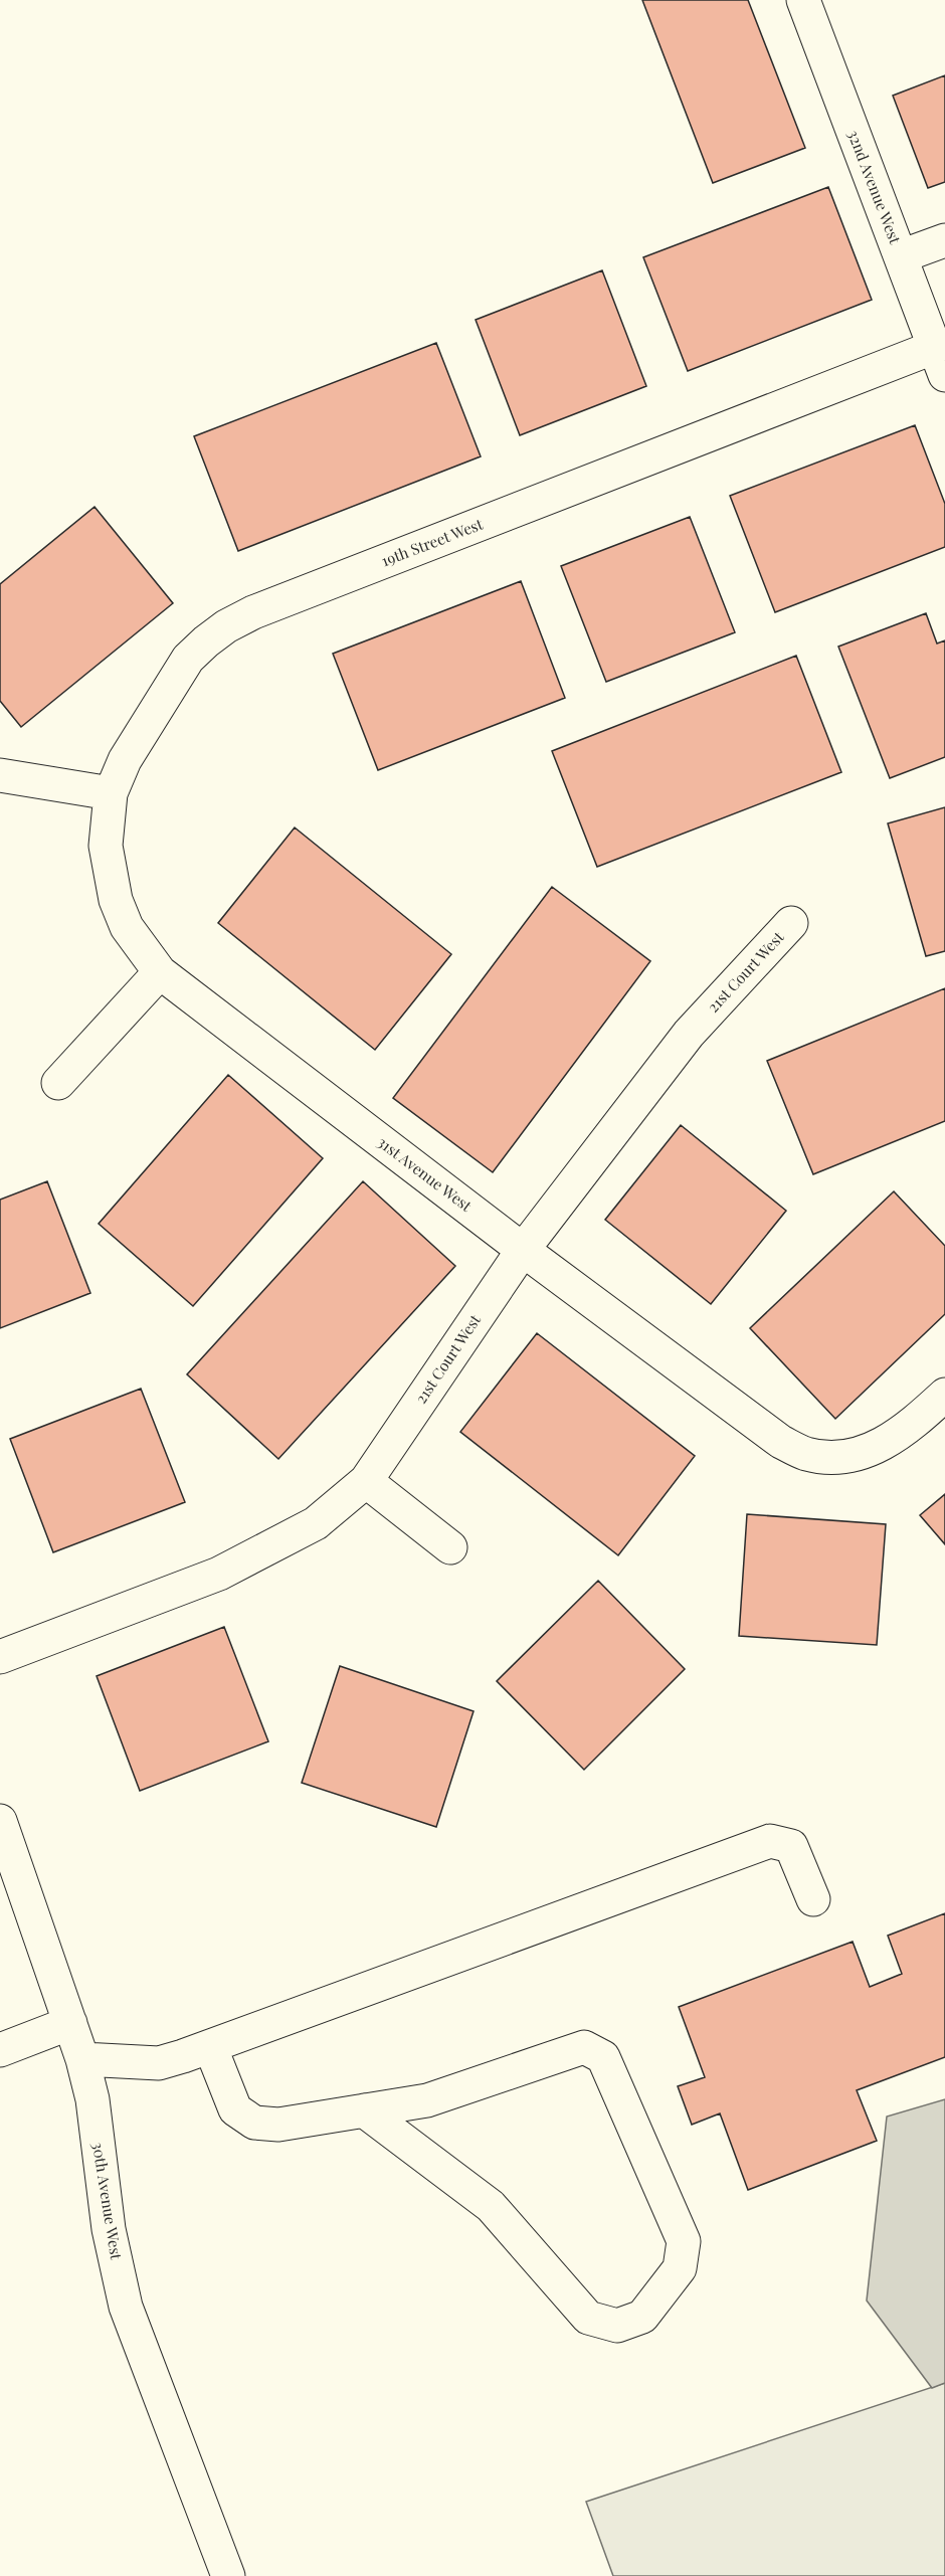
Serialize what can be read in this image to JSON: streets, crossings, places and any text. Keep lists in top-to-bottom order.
{
  "streets": {
    "street": [
      "32nd Avenue West",
      "19th Street West",
      "21st Court West",
      "31st Avenue West",
      "30th Avenue West"
    ]
  },
  "crossings": [
    ["32nd Avenue West", "19th Street West"],
    ["19th Street West", "31st Avenue West"],
    ["21st Court West", "31st Avenue West"]
  ]
}
